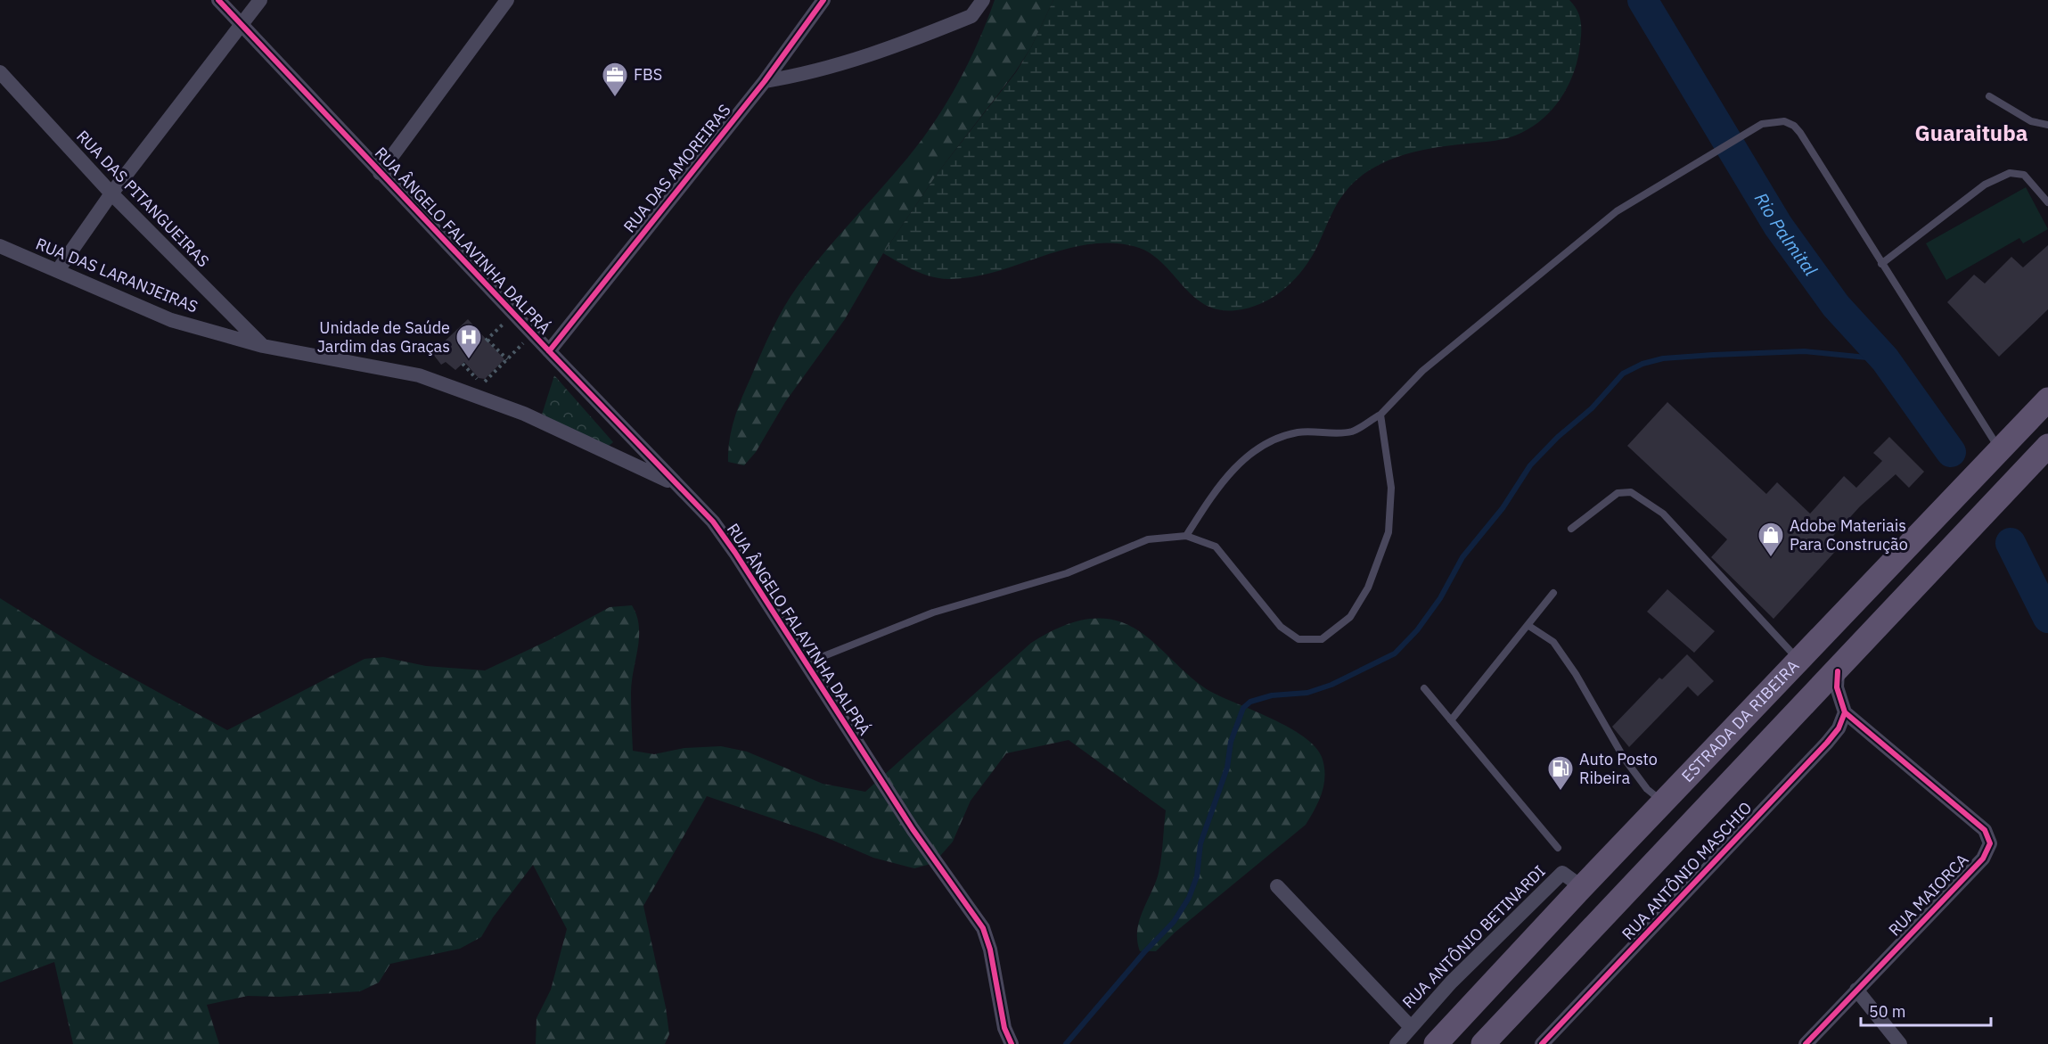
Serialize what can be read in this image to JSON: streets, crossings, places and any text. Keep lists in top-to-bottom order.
{
  "streets": {
    "main road": ["ESTRADA DA RIBEIRA"],
    "street": [
      "RUA DAS AMOREIRAS",
      "RUA DAS PITANGUEIRAS",
      "RUA ÂNGELO FALAVINHA DALPRÁ",
      "RUA DAS LARANJEIRAS",
      "RUA ANTÔNIO MASCHIO",
      "RUA MAIORCA",
      "RUA ANTÔNIO BETINARDI"
    ]
  },
  "crossings": [
    ["RUA DAS AMOREIRAS", "RUA ÂNGELO FALAVINHA DALPRÁ"],
    ["RUA DAS PITANGUEIRAS", "RUA DAS LARANJEIRAS"],
    ["RUA ÂNGELO FALAVINHA DALPRÁ", "RUA DAS LARANJEIRAS"],
    ["ESTRADA DA RIBEIRA", "RUA ANTÔNIO BETINARDI"],
    ["RUA ANTÔNIO MASCHIO", "RUA MAIORCA"]
  ],
  "districts": ["Guaraituba"],
  "water": ["Rio Palmital"],
  "places": {
    "office": ["FBS"],
    "hospital": ["Unidade de Saúde Jardim das Graças"],
    "shop": ["Adobe Materiais Para Construção"],
    "fuel station": ["Auto Posto Ribeira"]
  },
  "scale_bar": "50 m"
}
